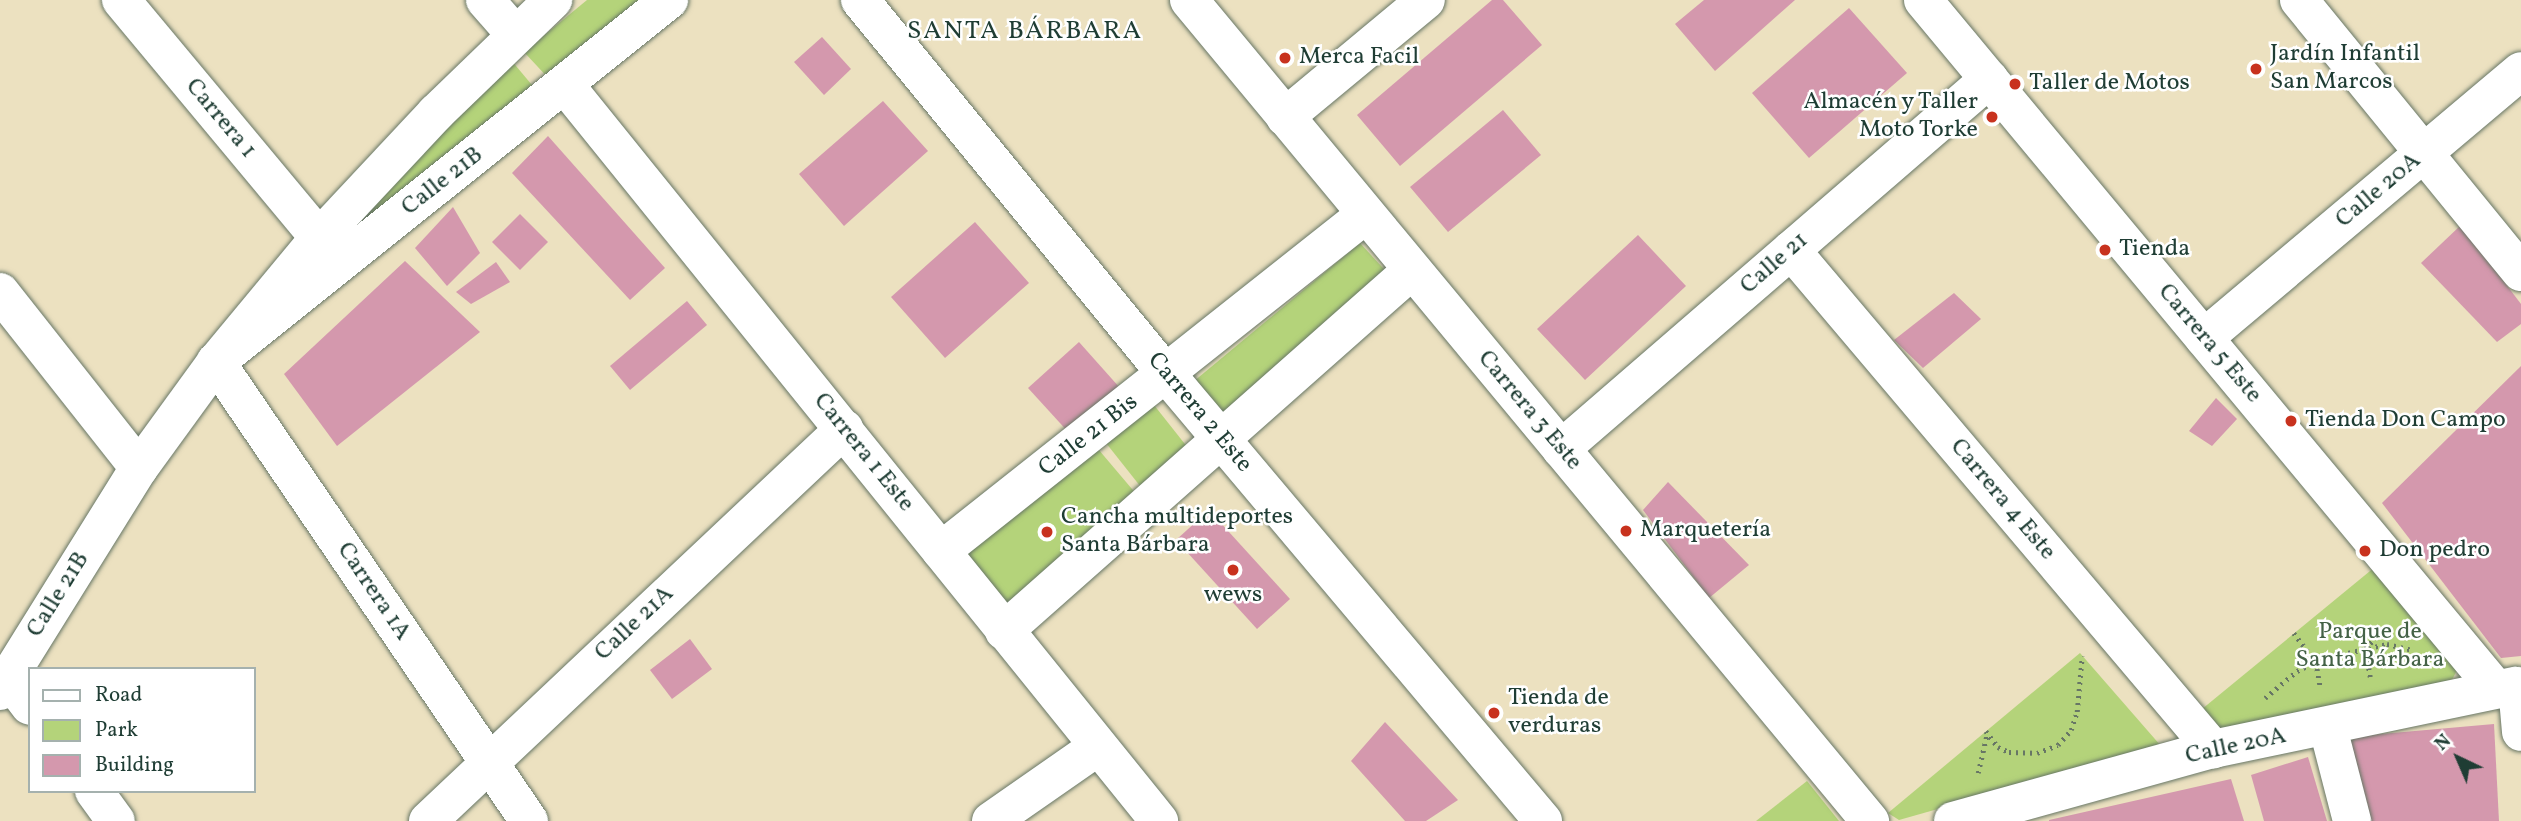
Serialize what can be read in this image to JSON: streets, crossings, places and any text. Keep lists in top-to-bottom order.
{
  "streets": {
    "street": [
      "Carrera 1",
      "Calle 21B",
      "Calle 20A",
      "Calle 21",
      "Carrera 5 Este",
      "Carrera 3 Este",
      "Carrera 2 Este",
      "Calle 21 Bis",
      "Carrera 1 Este",
      "Carrera 4 Este",
      "Carrera 1A",
      "Calle 21A"
    ]
  },
  "crossings": [
    ["Carrera 1", "Calle 21B"],
    ["Calle 21B", "Carrera 1 Este"],
    ["Calle 21B", "Carrera 1A"],
    ["Calle 20A", "Carrera 5 Este"],
    ["Calle 20A", "Carrera 4 Este"],
    ["Calle 21", "Carrera 5 Este"],
    ["Calle 21", "Carrera 3 Este"],
    ["Calle 21", "Carrera 4 Este"],
    ["Carrera 3 Este", "Calle 21 Bis"],
    ["Carrera 2 Este", "Calle 21 Bis"],
    ["Calle 21 Bis", "Carrera 1 Este"],
    ["Carrera 1 Este", "Calle 21A"],
    ["Carrera 1A", "Calle 21A"]
  ],
  "districts": ["SANTA BÁRBARA"],
  "parks": ["Parque de Santa Bárbara"],
  "places": [
    "Merca Facil",
    "Jardín Infantil San Marcos",
    "Taller de Motos",
    "Almacén y Taller Moto Torke",
    "Tienda",
    "Tienda Don Campo",
    "Marquetería",
    "Cancha multideportes Santa Bárbara",
    "Don pedro",
    "wews",
    "Tienda de verduras"
  ],
  "legend": ["Road", "Park", "Building"],
  "north": "top left"
}
